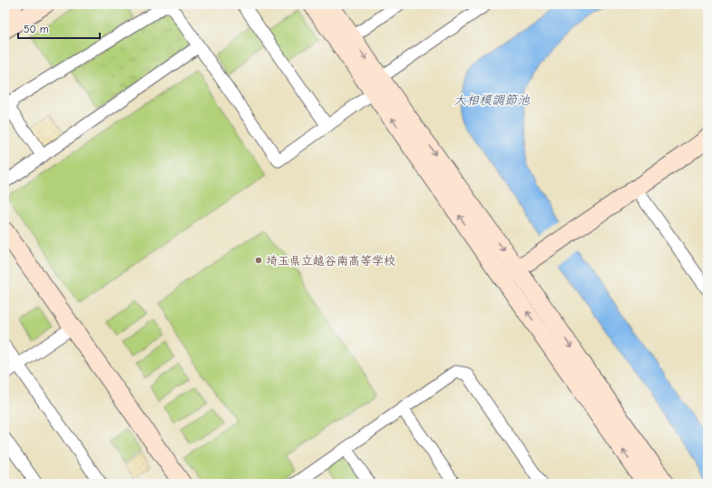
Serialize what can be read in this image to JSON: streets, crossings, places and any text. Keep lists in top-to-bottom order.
{
  "water": ["大相模調節池"],
  "places": ["埼玉県立越谷南高等学校"],
  "scale_bar": "50 m"
}
